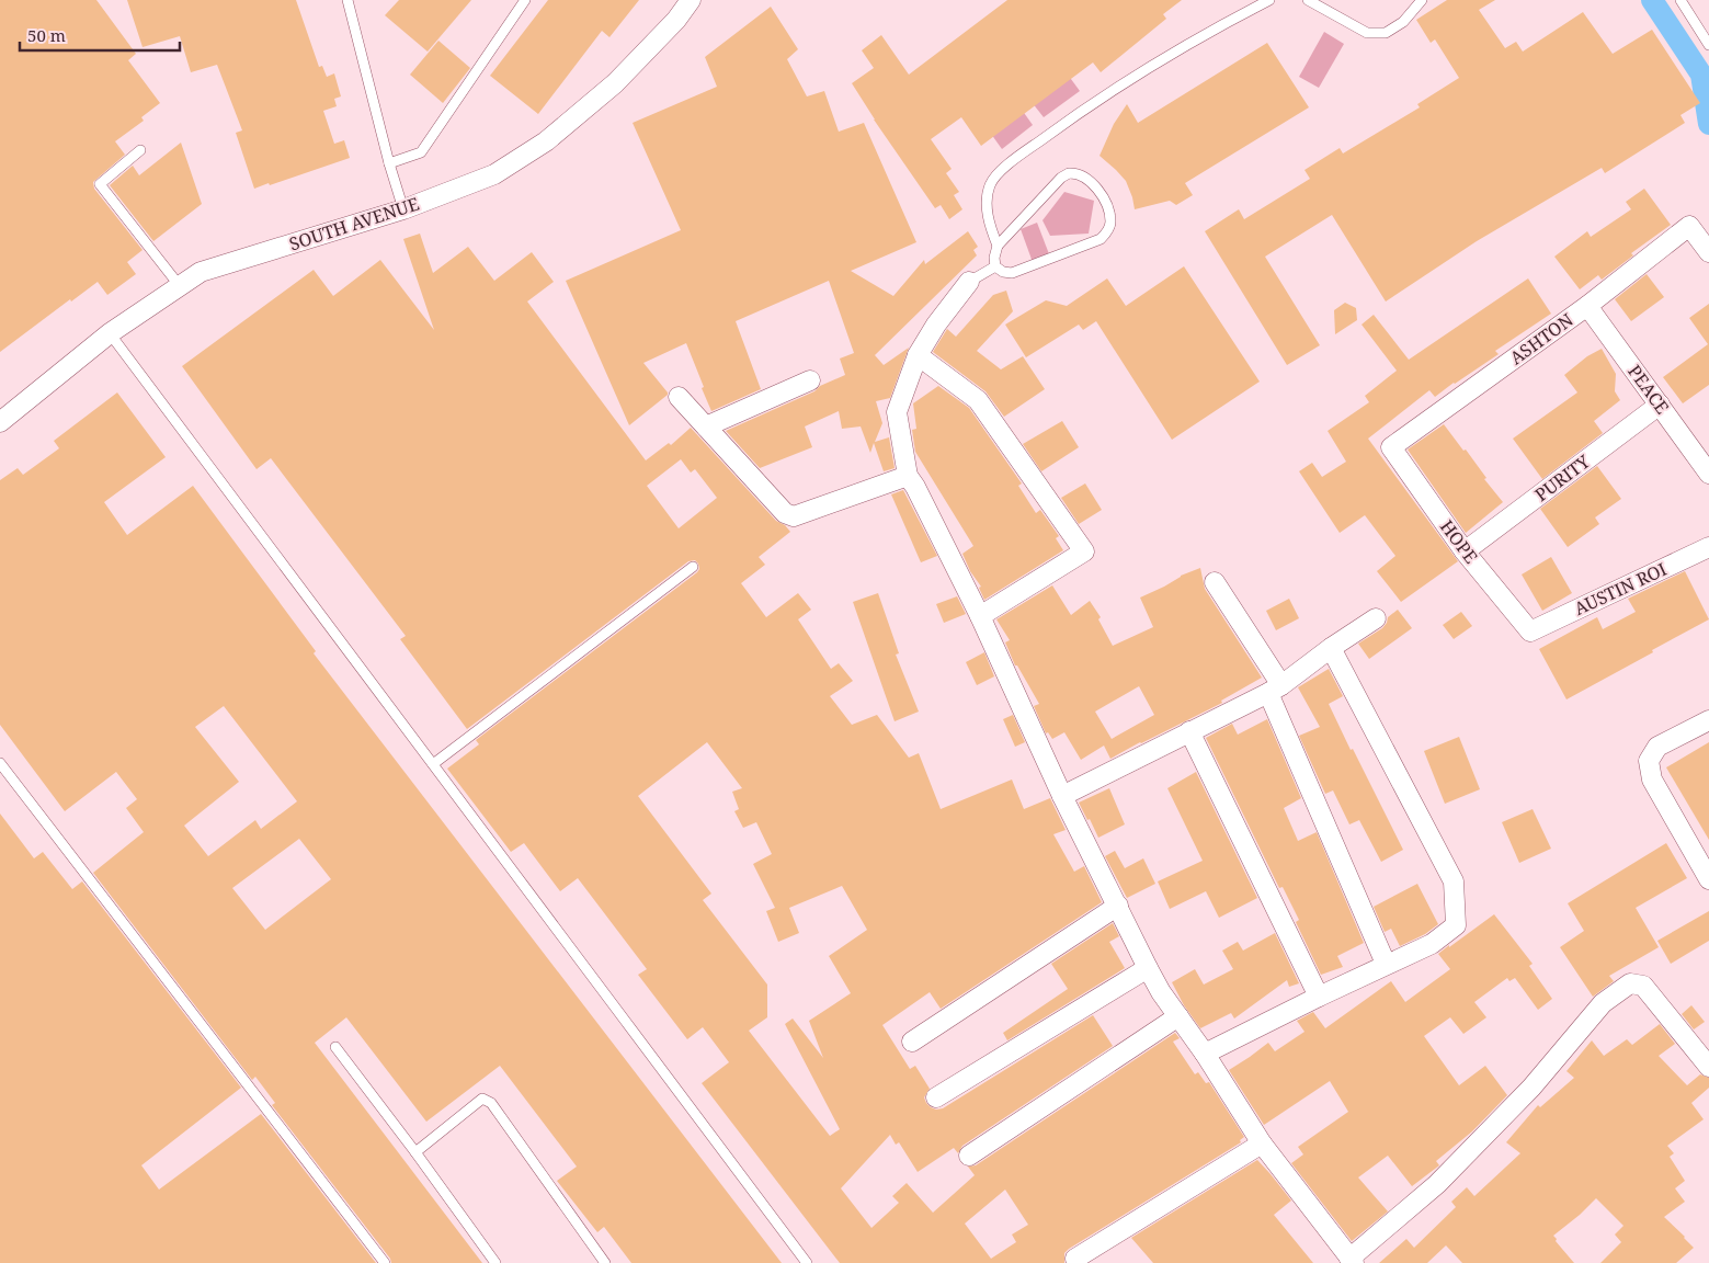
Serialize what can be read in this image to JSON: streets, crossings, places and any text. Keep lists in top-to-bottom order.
{
  "streets": {
    "street": [
      "SOUTH AVENUE",
      "ASHTON",
      "PEACE",
      "PURITY",
      "HOPE",
      "AUSTIN ROI"
    ]
  },
  "crossings": [
    ["ASHTON", "PEACE"],
    ["ASHTON", "HOPE"],
    ["PEACE", "PURITY"],
    ["PURITY", "HOPE"],
    ["HOPE", "AUSTIN ROI"]
  ],
  "scale_bar": "50 m"
}
